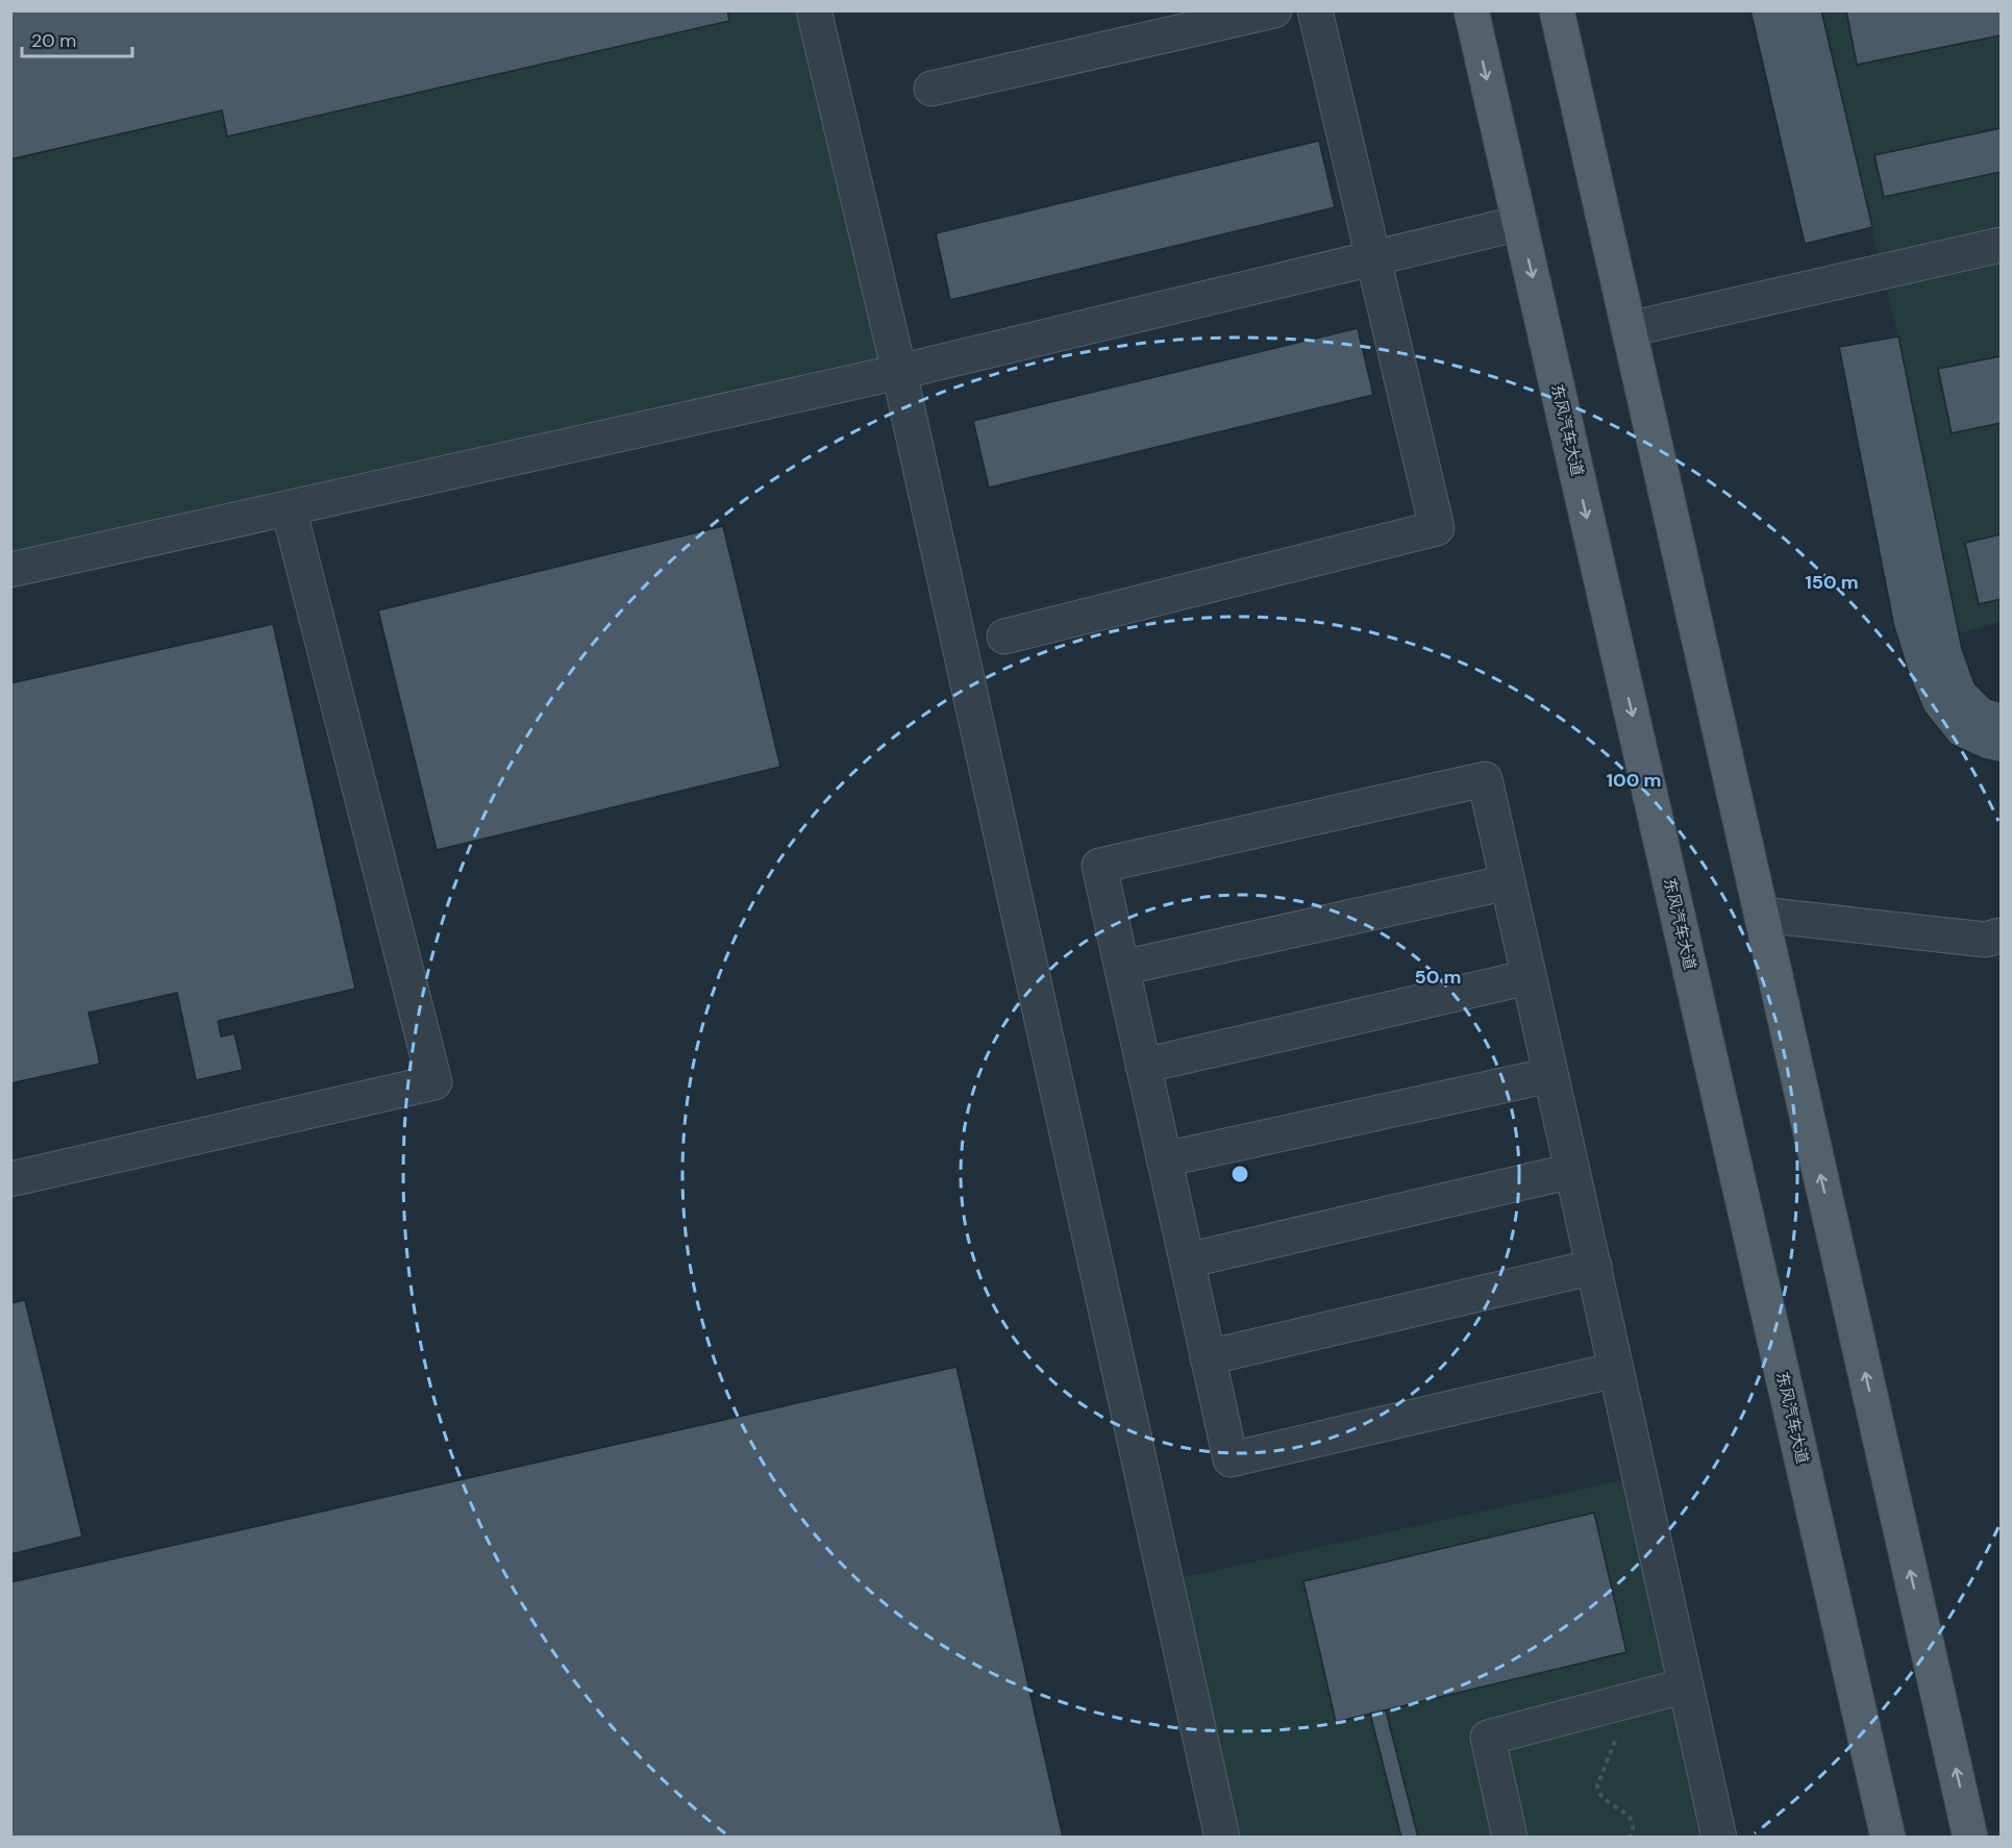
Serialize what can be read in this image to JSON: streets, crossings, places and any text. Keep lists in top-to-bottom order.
{
  "streets": {
    "main road": ["东风汽车大道"]
  },
  "scale_bar": "20 m",
  "rings": ["150 m", "100 m", "50 m"]
}
